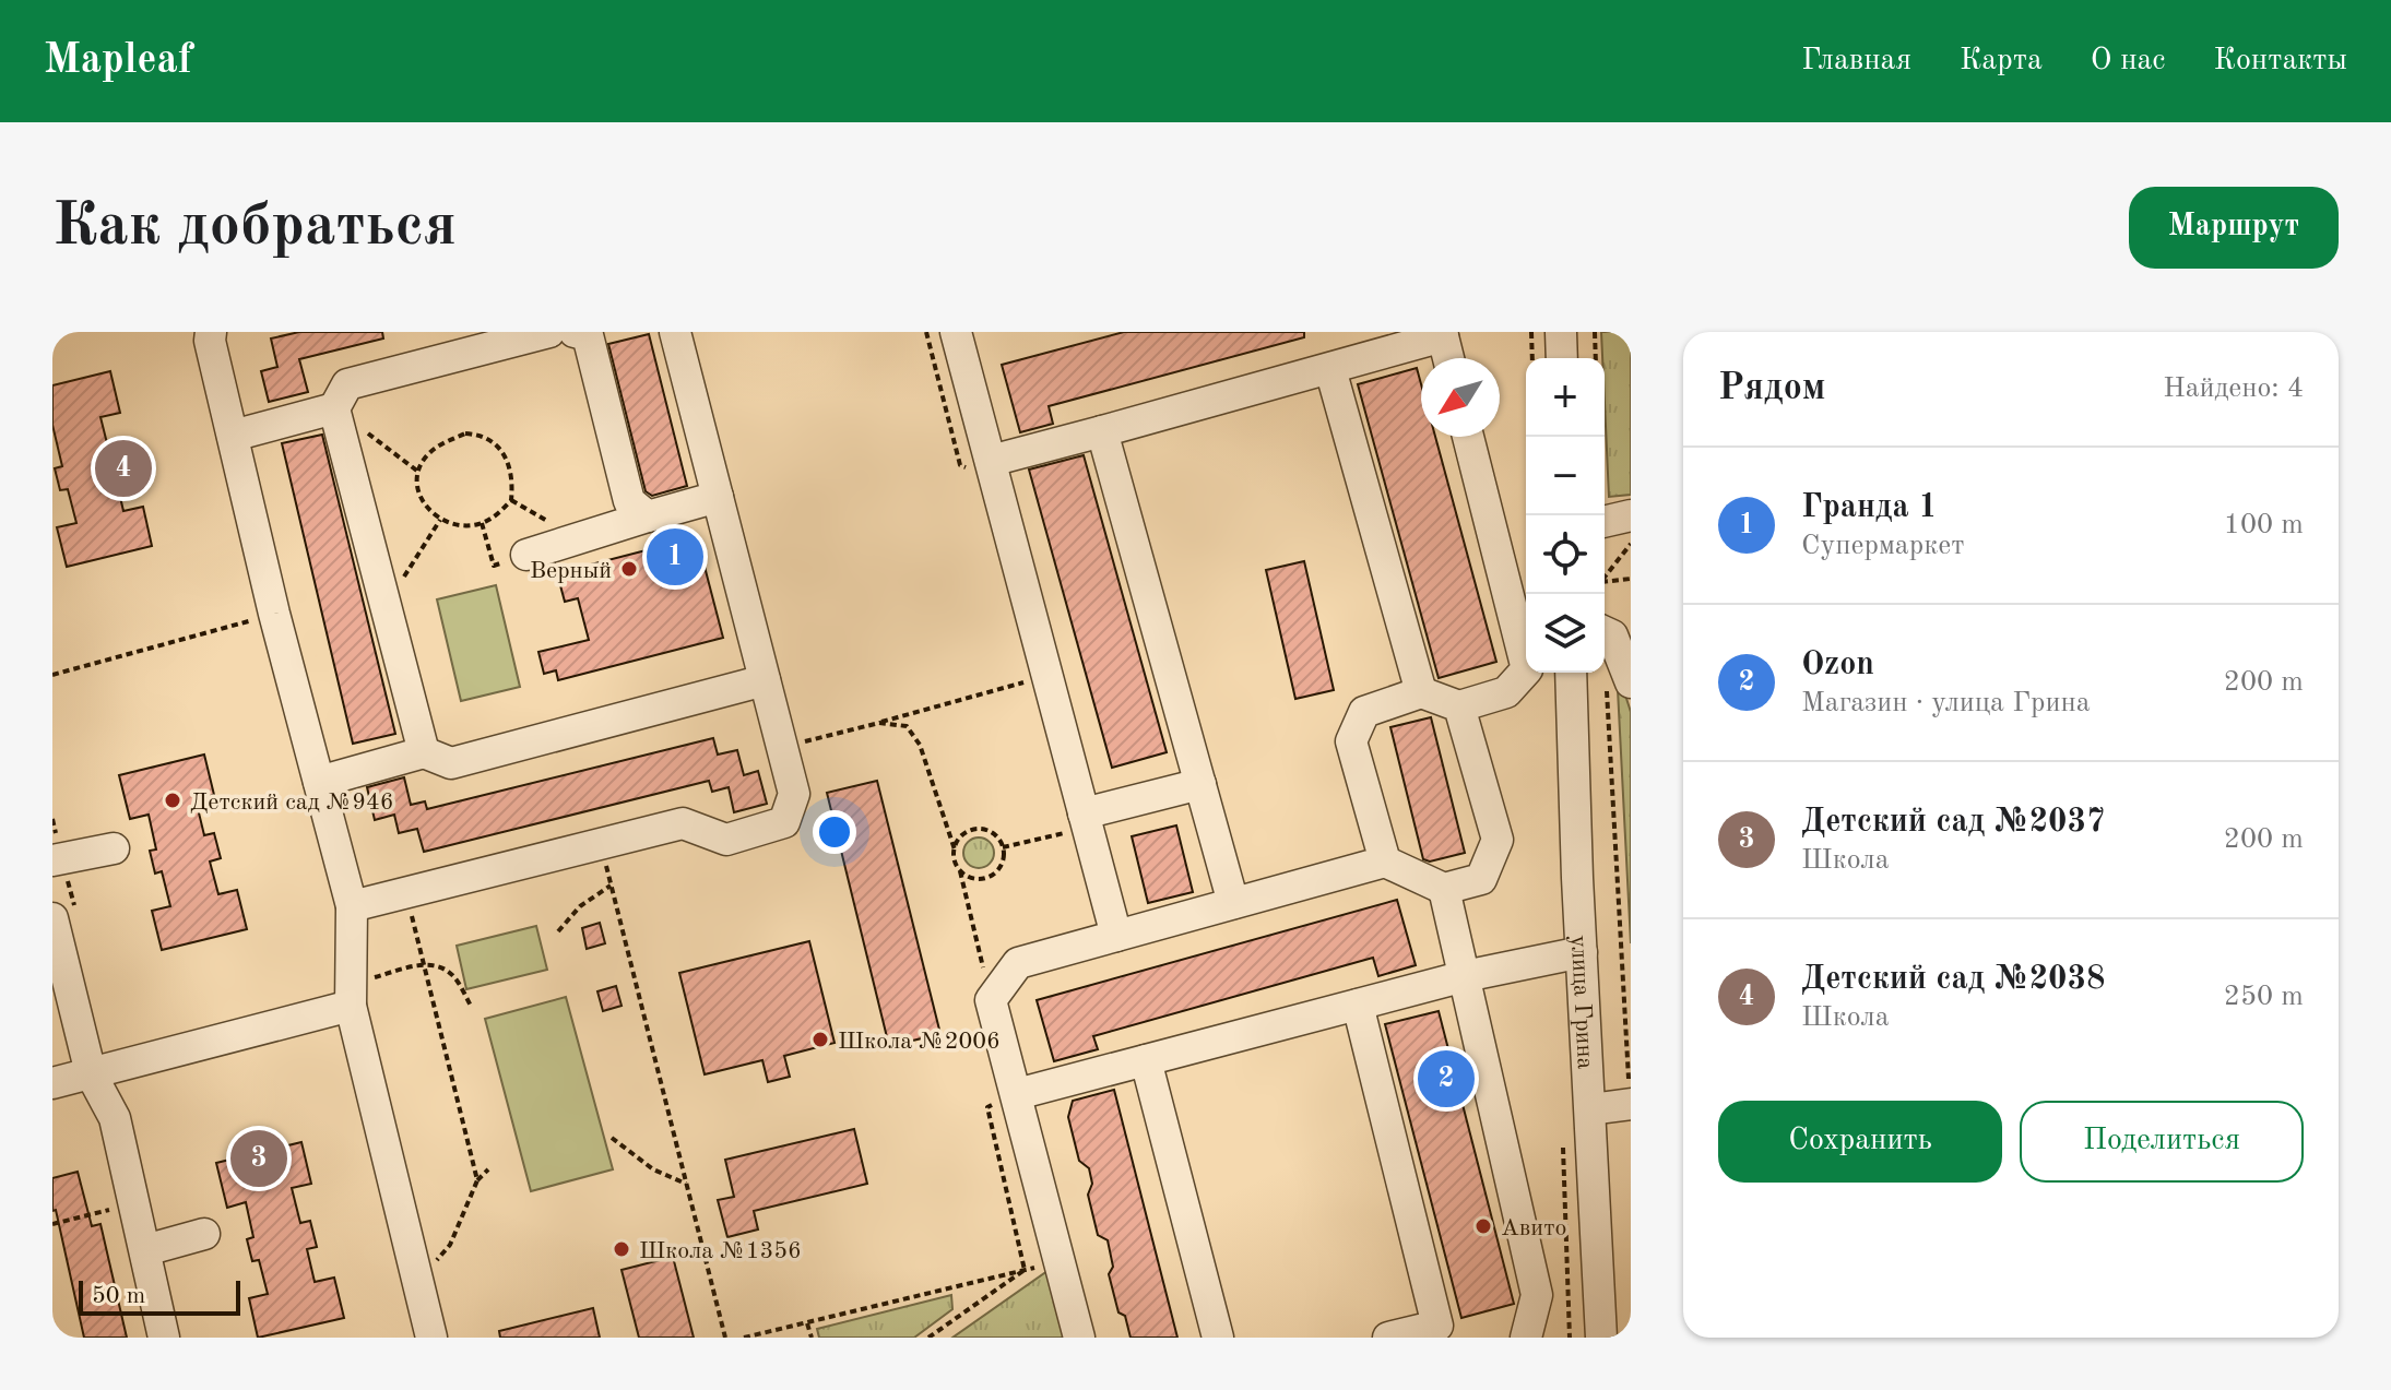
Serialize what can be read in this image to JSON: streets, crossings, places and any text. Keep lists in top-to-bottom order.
{
  "streets": {
    "street": ["улица Грина"]
  },
  "places": [
    "Верный",
    "Детский сад №946",
    "Школа №2006",
    "Авито",
    "Школа №1356"
  ],
  "scale_bar": "50 m",
  "north": "bottom left",
  "page": {
    "header": "Mapleaf",
    "nav": [
      "Главная",
      "Карта",
      "О нас",
      "Контакты"
    ],
    "buttons": [
      "Маршрут",
      ["Сохранить", "Поделиться"]
    ],
    "title": "Как добраться",
    "heading": ["Рядом", "Найдено: 4"],
    "map_buttons": ["+", "−"],
    "pins": [
      "4",
      "1",
      "2",
      "3"
    ],
    "list": [
      {
        "mark": "1",
        "name": "Гранда 1",
        "note": "Супермаркет",
        "value": "100 m"
      },
      {
        "mark": "2",
        "name": "Ozon",
        "note": "Магазин · улица Грина",
        "value": "200 m"
      },
      {
        "mark": "3",
        "name": "Детский сад №2037",
        "note": "Школа",
        "value": "200 m"
      },
      {
        "mark": "4",
        "name": "Детский сад №2038",
        "note": "Школа",
        "value": "250 m"
      }
    ],
    "scale": "50 m"
  }
}
